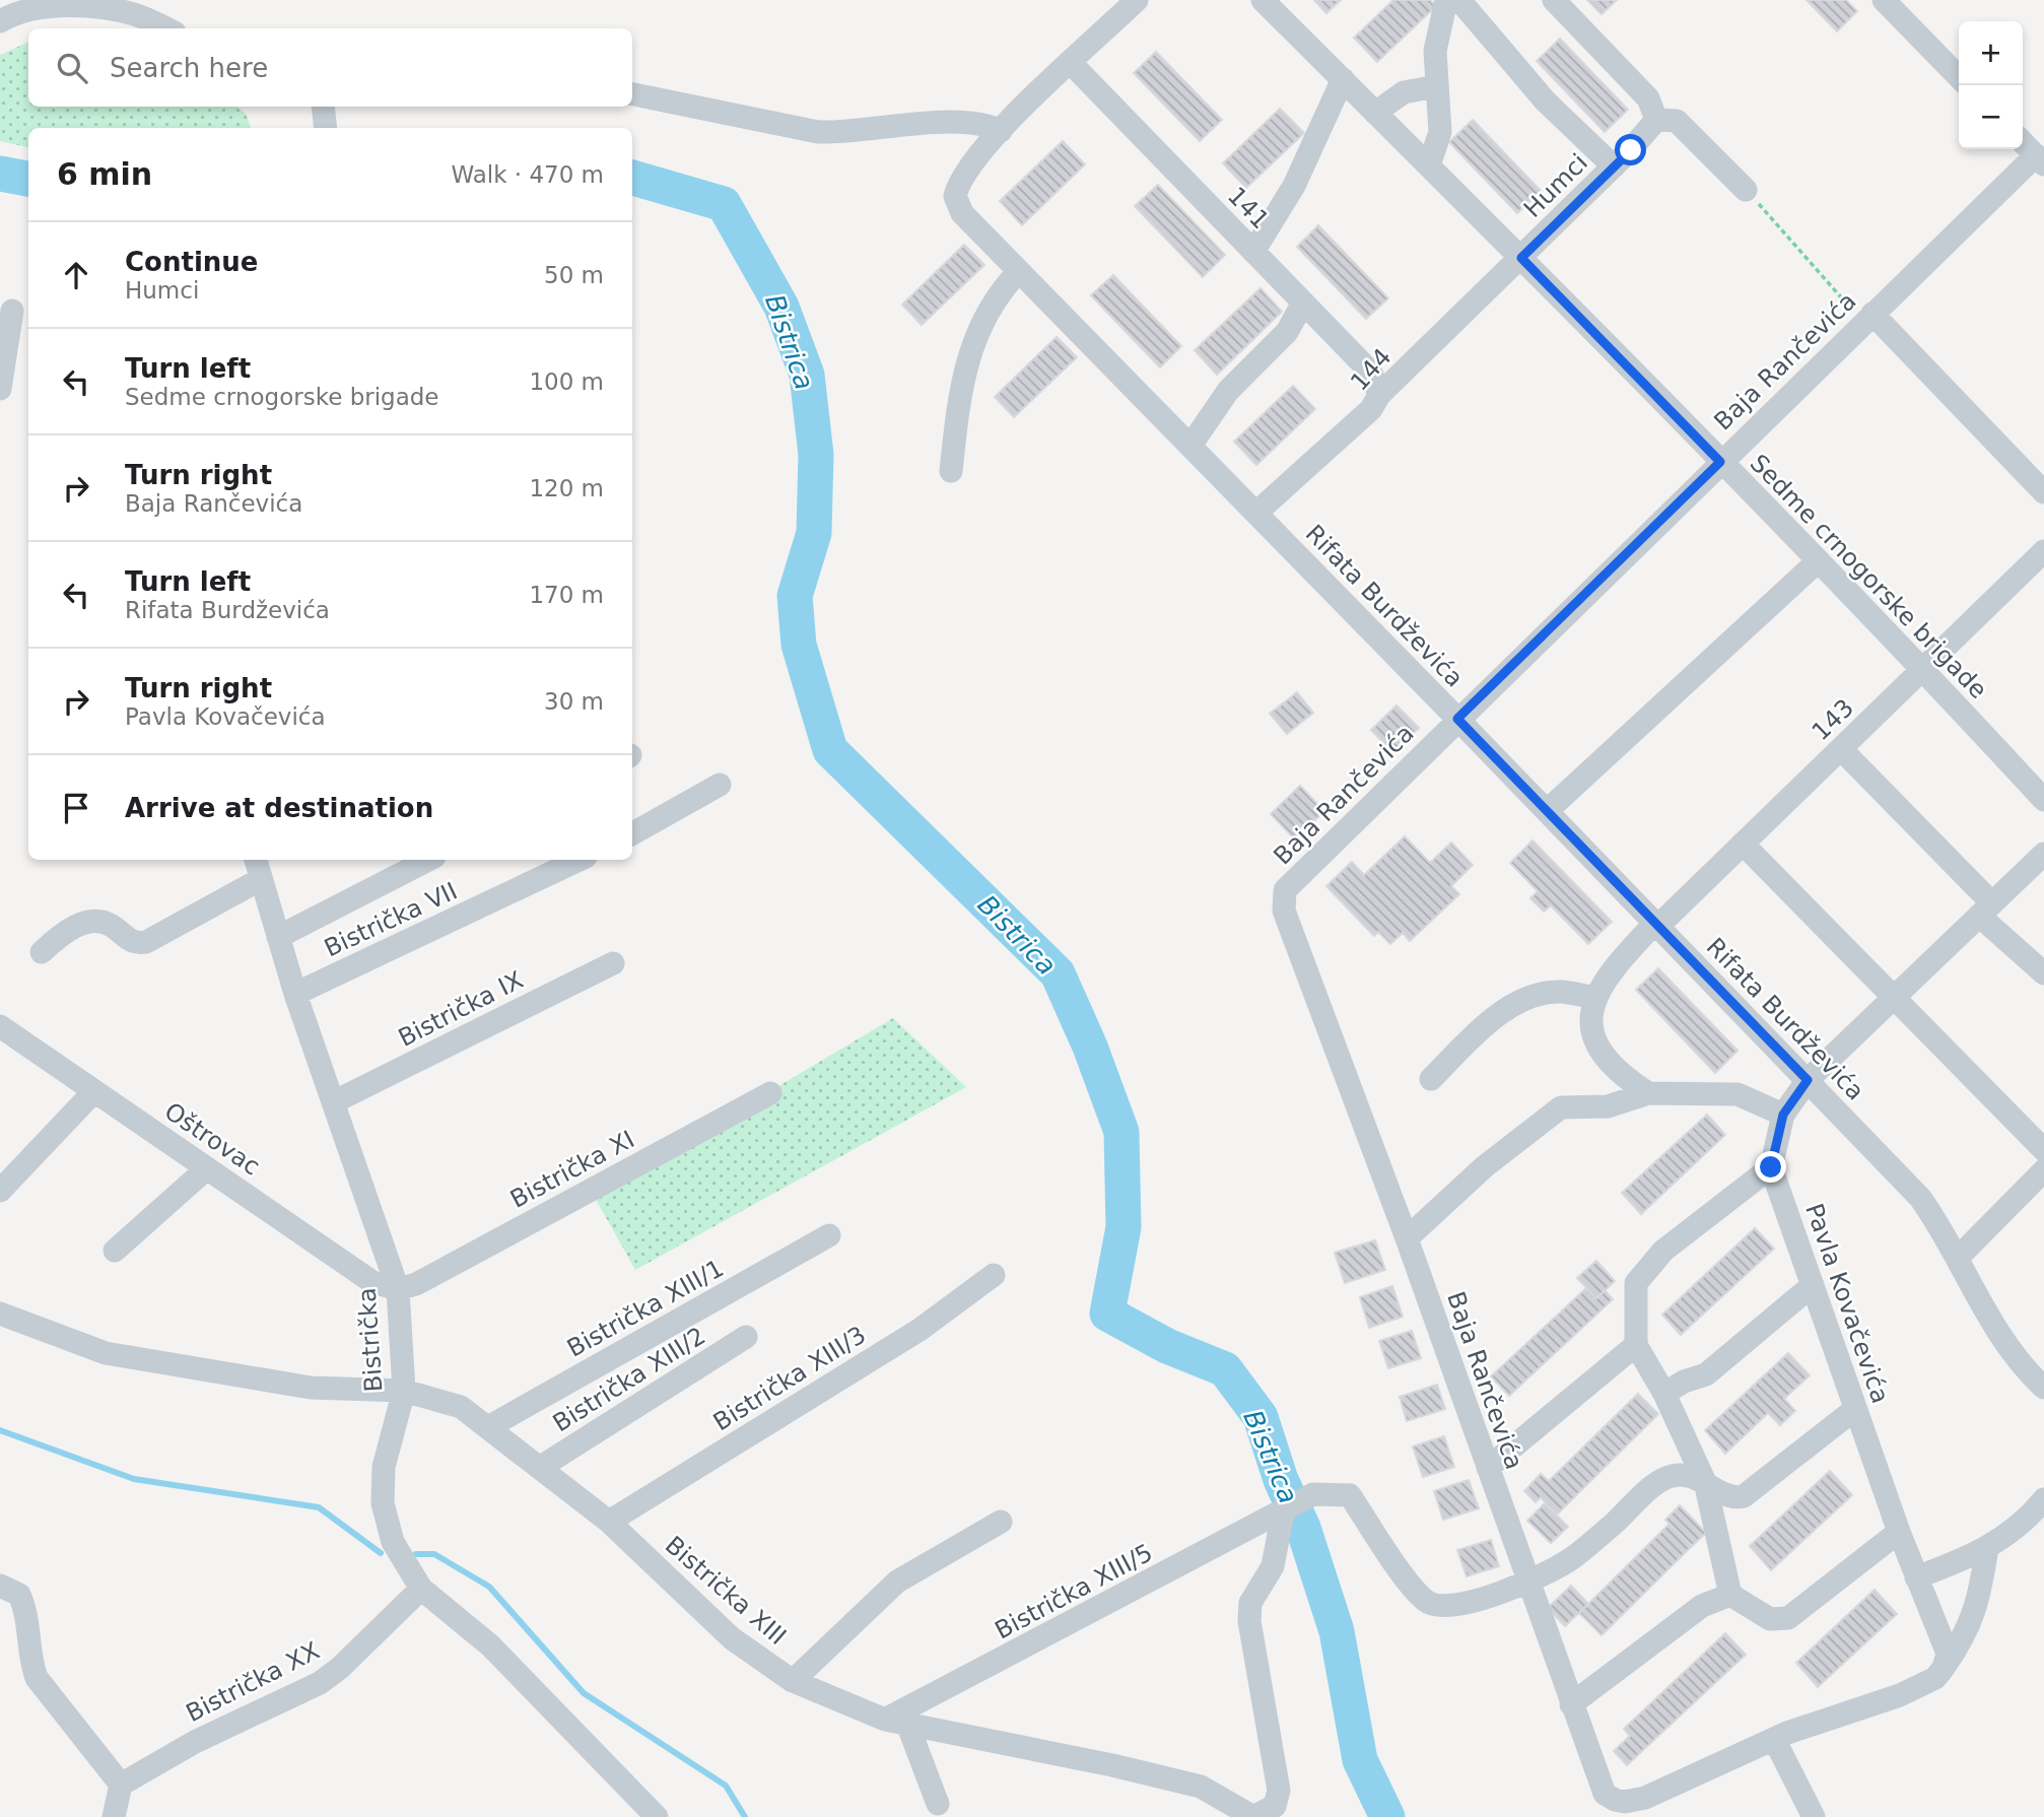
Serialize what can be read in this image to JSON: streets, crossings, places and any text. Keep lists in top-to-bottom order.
{
  "streets": {
    "street": [
      "Humci",
      "141",
      "Baja Rančevića",
      "144",
      "Sedme crnogorske brigade",
      "Rifata Burdževića",
      "143",
      "Bistrička VII",
      "Bistrička IX",
      "Oštrovac",
      "Bistrička XI",
      "Pavla Kovačevića",
      "Bistrička XIII/1",
      "Bistrička",
      "Bistrička XIII/3",
      "Bistrička XIII/2",
      "Bistrička XIII",
      "Bistrička XIII/5",
      "Bistrička XX"
    ]
  },
  "crossings": [
    ["Humci", "144"],
    ["Humci", "Sedme crnogorske brigade"],
    ["141", "144"],
    ["141", "Rifata Burdževića"],
    ["Baja Rančevića", "Sedme crnogorske brigade"],
    ["Baja Rančevića", "Rifata Burdževića"],
    ["Baja Rančevića", "Bistrička XIII/5"],
    ["144", "Sedme crnogorske brigade"],
    ["144", "Rifata Burdževića"],
    ["Sedme crnogorske brigade", "143"],
    ["Rifata Burdževića", "143"],
    ["Bistrička VII", "Bistrička"],
    ["Bistrička IX", "Bistrička"],
    ["Oštrovac", "Bistrička XI"],
    ["Oštrovac", "Bistrička"],
    ["Bistrička XI", "Bistrička"],
    ["Bistrička XIII/1", "Bistrička XIII"],
    ["Bistrička", "Bistrička XIII"],
    ["Bistrička", "Bistrička XX"],
    ["Bistrička XIII/3", "Bistrička XIII"],
    ["Bistrička XIII/2", "Bistrička XIII"],
    ["Bistrička XIII", "Bistrička XIII/5"]
  ],
  "water": ["Bistrica"],
  "page": {
    "map_buttons": ["+", "−"],
    "search": "Search here",
    "heading": ["6 min", "Walk · 470 m"],
    "list": [
      ["Continue", "Humci", "50 m"],
      ["Turn left", "Sedme crnogorske brigade", "100 m"],
      ["Turn right", "Baja Rančevića", "120 m"],
      ["Turn left", "Rifata Burdževića", "170 m"],
      ["Turn right", "Pavla Kovačevića", "30 m"],
      "Arrive at destination"
    ]
  }
}
